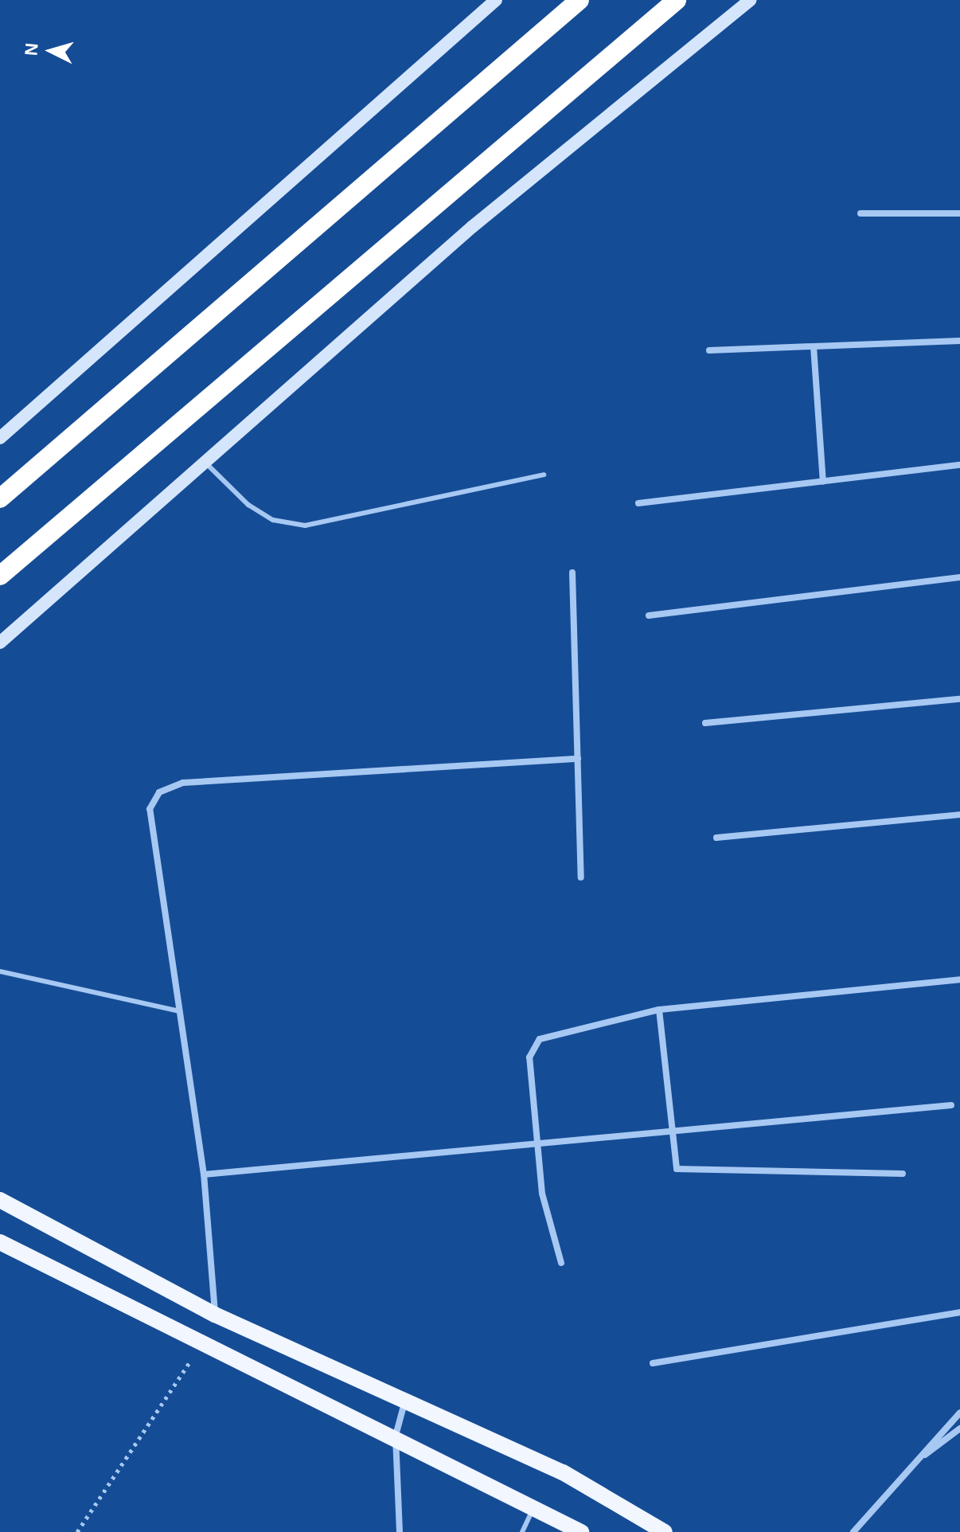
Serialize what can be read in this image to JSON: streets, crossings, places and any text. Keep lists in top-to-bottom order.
{
  "north": "left"
}
